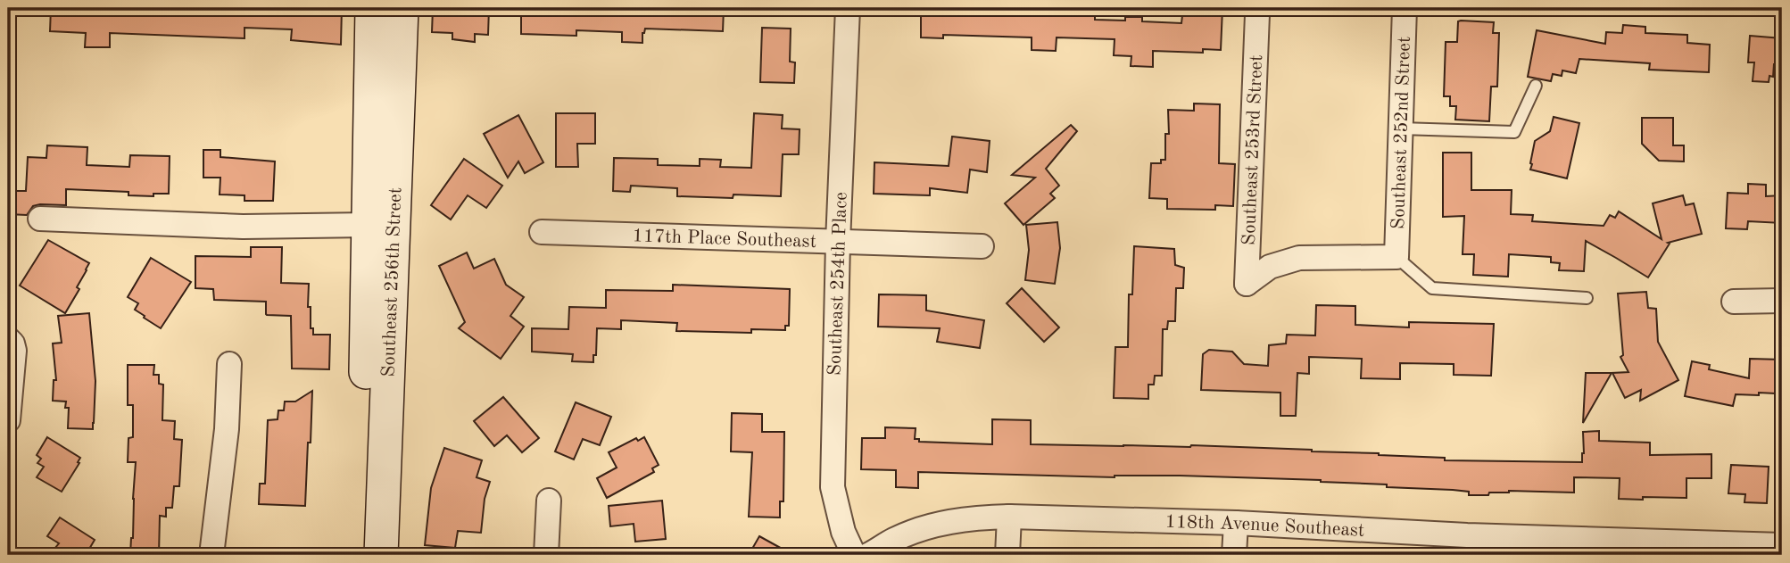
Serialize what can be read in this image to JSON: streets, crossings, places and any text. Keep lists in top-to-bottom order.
{
  "streets": {
    "main road": ["Southeast 256th Street"],
    "street": [
      "Southeast 252nd Street",
      "Southeast 253rd Street",
      "117th Place Southeast",
      "Southeast 254th Place",
      "118th Avenue Southeast"
    ]
  },
  "crossings": [
    ["Southeast 252nd Street", "Southeast 253rd Street"],
    ["117th Place Southeast", "Southeast 254th Place"]
  ]
}
